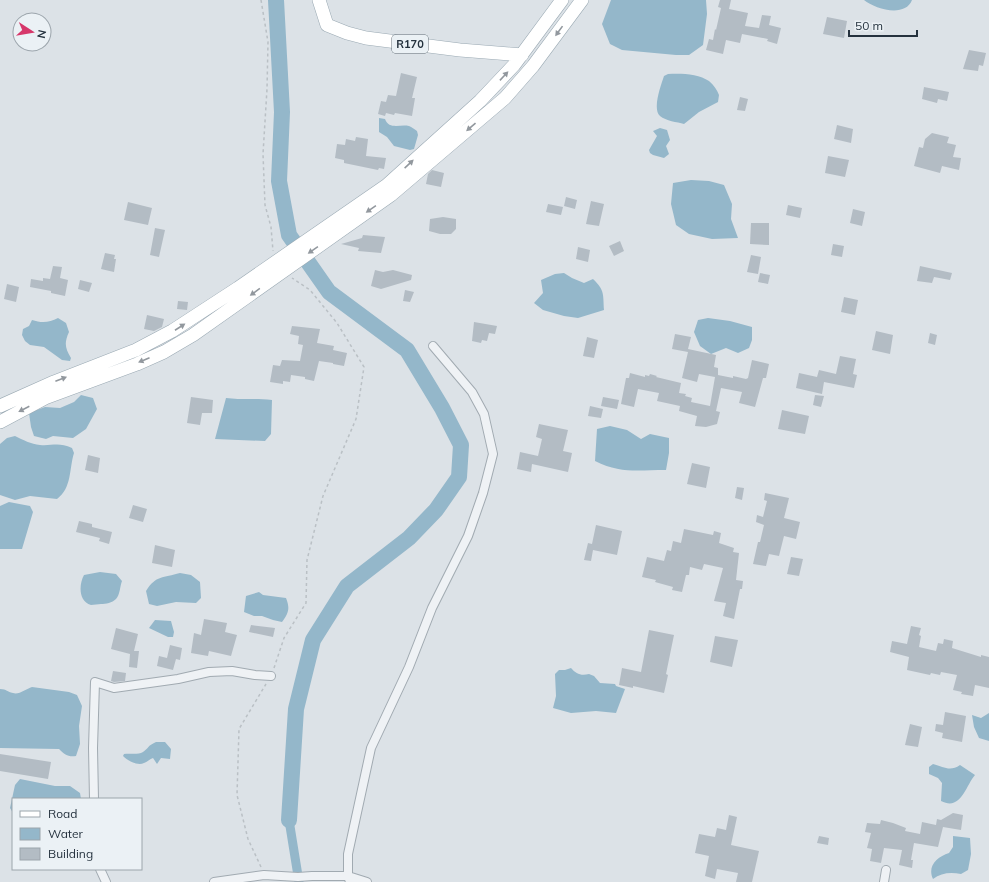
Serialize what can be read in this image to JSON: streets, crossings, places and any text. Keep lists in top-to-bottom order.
{
  "streets": {
    "main road": ["R170"]
  },
  "legend": ["Road", "Water", "Building"],
  "scale_bar": "50 m",
  "north": "right"
}
